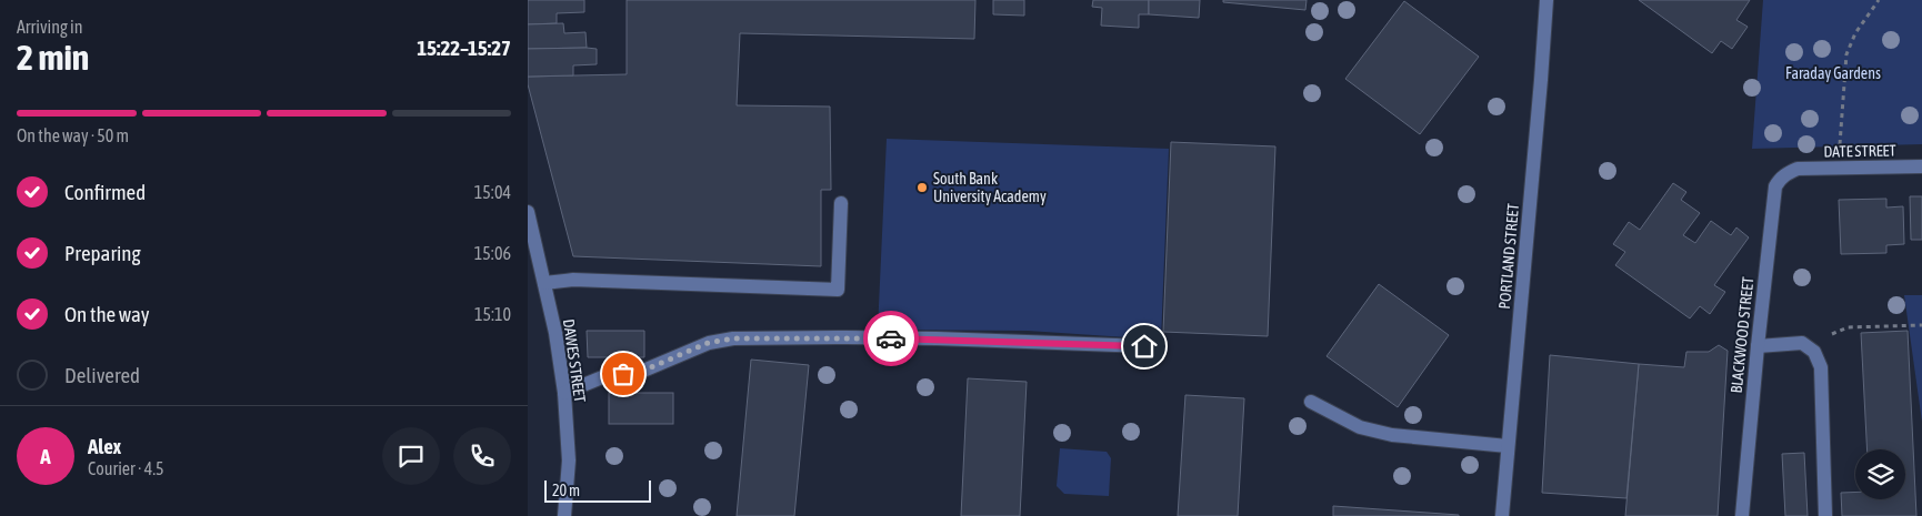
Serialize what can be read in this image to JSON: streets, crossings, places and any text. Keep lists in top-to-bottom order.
{
  "streets": {
    "street": [
      "DATE STREET",
      "PORTLAND STREET",
      "BLACKWOOD STREET",
      "DAWES STREET"
    ]
  },
  "crossings": [
    ["DATE STREET", "BLACKWOOD STREET"]
  ],
  "parks": ["Faraday Gardens"],
  "places": ["South Bank University Academy"],
  "scale_bar": "20 m",
  "page": {
    "heading": ["2 min", "Arriving in", "15:22–15:27"],
    "panel": ["Alex", "Courier · 4.5"],
    "bar": "On the way · 50 m",
    "list": [
      ["Confirmed", "15:04"],
      ["Preparing", "15:06"],
      ["On the way", "15:10"],
      "Delivered"
    ],
    "round": "A",
    "scale": "20 m"
  }
}
